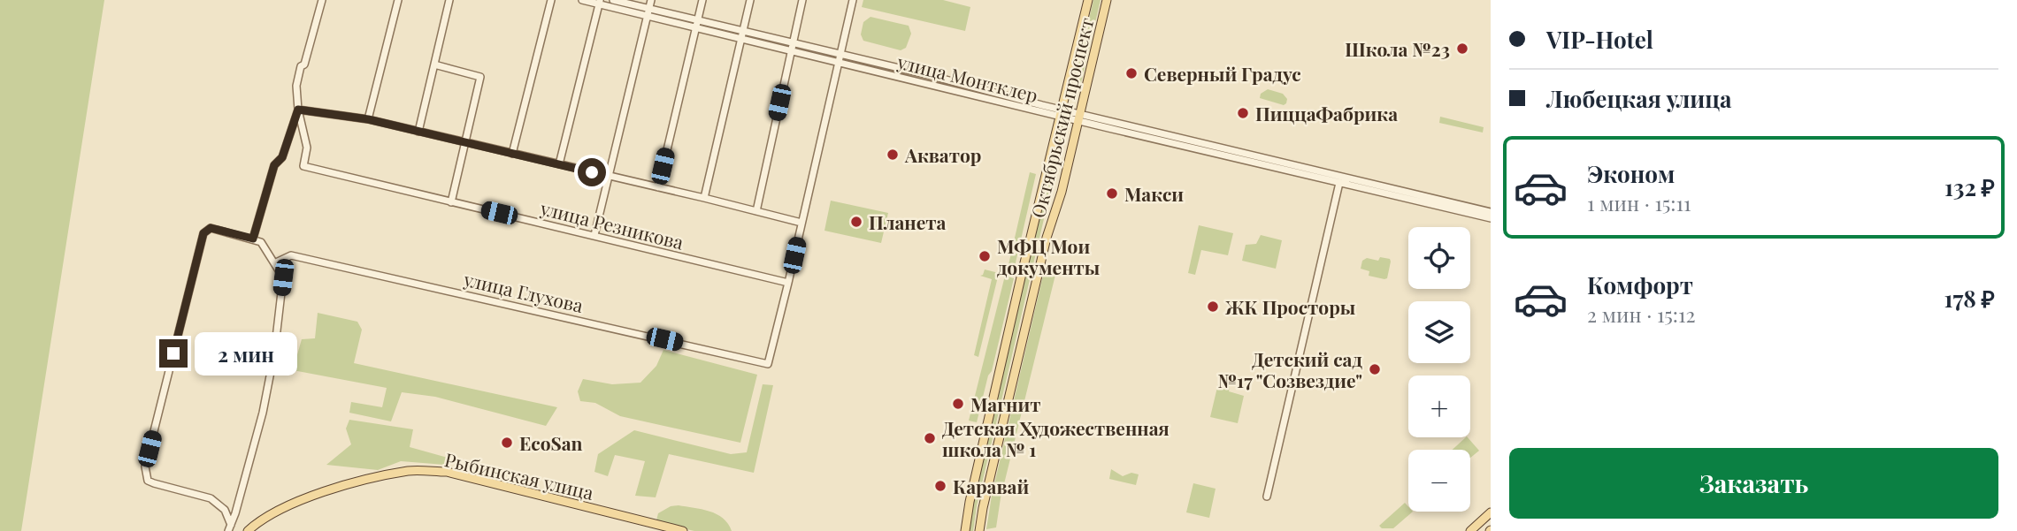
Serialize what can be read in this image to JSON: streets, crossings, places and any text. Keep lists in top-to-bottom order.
{
  "streets": {
    "main road": ["Октябрьский проспект", "Рыбинская улица"],
    "street": ["улица Монтклер", "улица Резникова", "улица Глухова"]
  },
  "crossings": [
    ["улица Монтклер", "Октябрьский проспект"],
    ["улица Резникова", "улица Глухова"]
  ],
  "places": [
    "Школа №23",
    "Северный Градус",
    "ПиццаФабрика",
    "Акватор",
    "Макси",
    "Планета",
    "МФЦ Мои документы",
    "ЖК Просторы",
    "Детский сад №17 \"Созвездие\"",
    "Магнит",
    "Детская Художественная школа № 1",
    "EcoSan",
    "Каравай"
  ],
  "page": {
    "banner": ["VIP-Hotel", "Любецкая улица"],
    "list": [
      {
        "name": "Эконом",
        "note": "1 мин · 15:11",
        "value": "132 ₽"
      },
      {
        "name": "Комфорт",
        "note": "2 мин · 15:12",
        "value": "178 ₽"
      }
    ],
    "map_buttons": ["+", "−"],
    "bubble": "2 мин",
    "buttons": "Заказать"
  }
}
